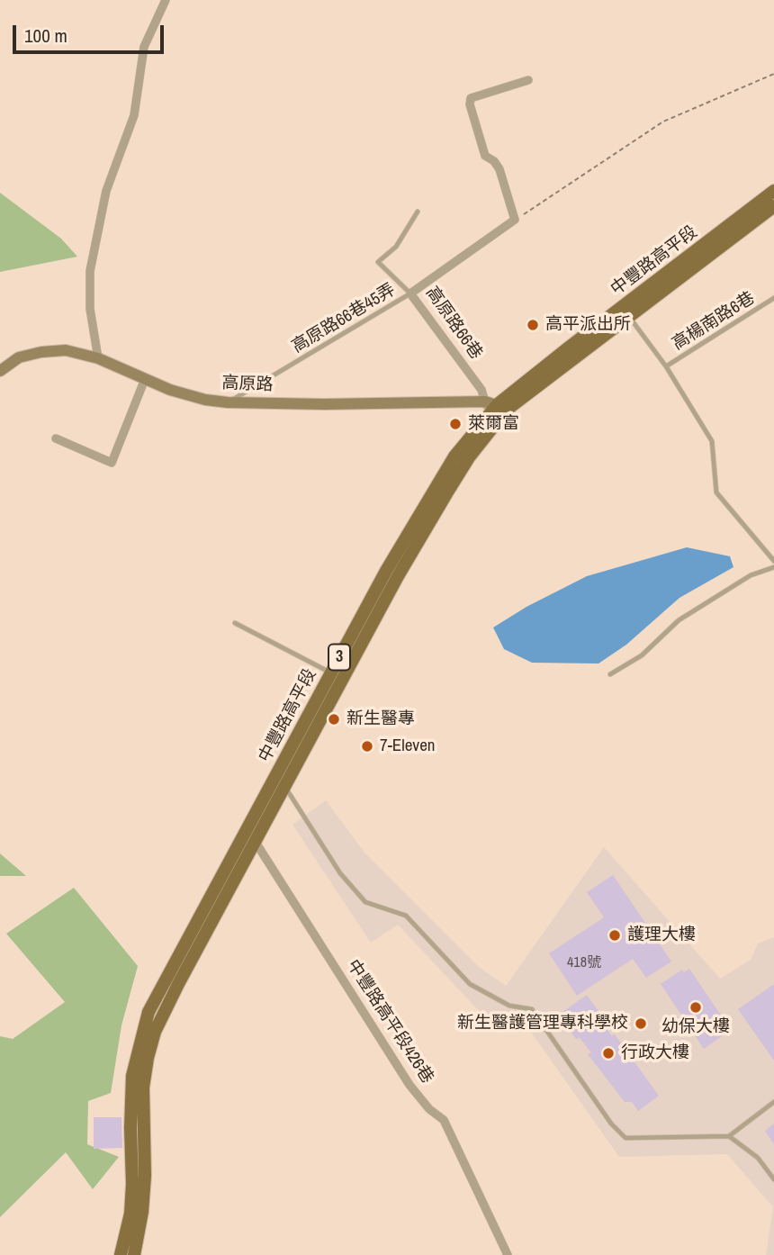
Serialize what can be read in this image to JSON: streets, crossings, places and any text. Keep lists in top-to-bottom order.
{
  "streets": {
    "main road": ["中豐路高平段", "3"],
    "street": ["高原路66巷", "高原路", "中豐路高平段426巷"],
    "lane": ["高原路66巷45弄", "高楊南路6巷"]
  },
  "crossings": [
    ["中豐路高平段", "高原路66巷"],
    ["中豐路高平段", "高原路"],
    ["中豐路高平段", "中豐路高平段426巷"],
    ["高原路66巷45弄", "高原路66巷"],
    ["高原路66巷45弄", "高原路"],
    ["高原路66巷", "高原路"]
  ],
  "places": [
    "高平派出所",
    "萊爾富",
    "新生醫專",
    "7-Eleven",
    "護理大樓",
    "幼保大樓",
    "新生醫護管理專科學校",
    "行政大樓"
  ],
  "house_numbers": ["418號"],
  "scale_bar": "100 m"
}
